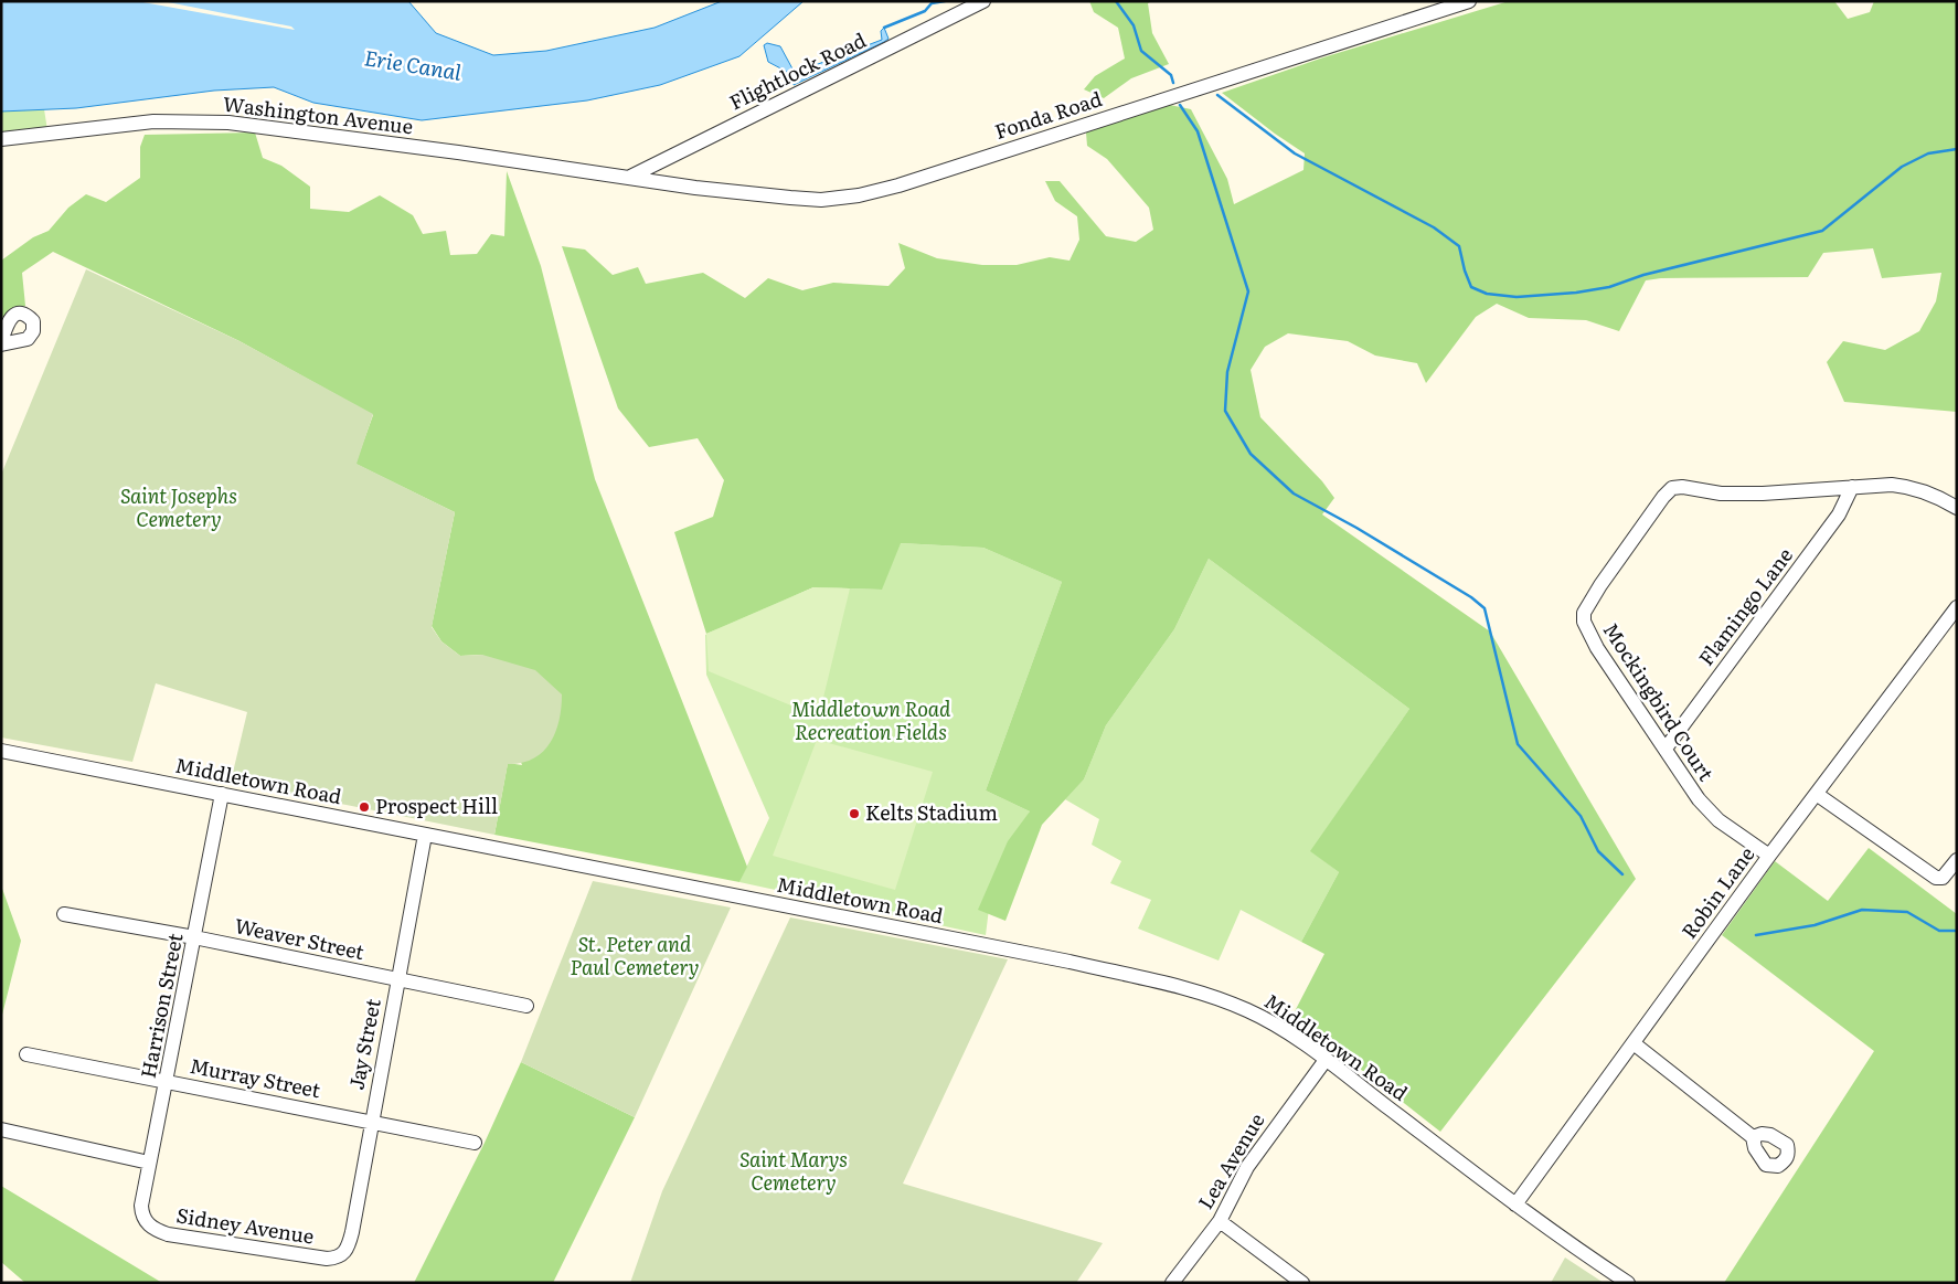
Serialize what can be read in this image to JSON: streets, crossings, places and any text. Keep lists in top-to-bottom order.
{
  "streets": {
    "street": [
      "Flightlock Road",
      "Washington Avenue",
      "Fonda Road",
      "Flamingo Lane",
      "Mockingbird Court",
      "Middletown Road",
      "Robin Lane",
      "Weaver Street",
      "Harrison Street",
      "Jay Street",
      "Murray Street",
      "Lea Avenue",
      "Sidney Avenue"
    ]
  },
  "crossings": [
    ["Flightlock Road", "Washington Avenue"],
    ["Flightlock Road", "Fonda Road"],
    ["Washington Avenue", "Fonda Road"],
    ["Flamingo Lane", "Mockingbird Court"],
    ["Mockingbird Court", "Robin Lane"],
    ["Middletown Road", "Robin Lane"],
    ["Middletown Road", "Harrison Street"],
    ["Middletown Road", "Jay Street"],
    ["Middletown Road", "Lea Avenue"],
    ["Weaver Street", "Harrison Street"],
    ["Weaver Street", "Jay Street"],
    ["Harrison Street", "Murray Street"],
    ["Harrison Street", "Sidney Avenue"],
    ["Jay Street", "Murray Street"],
    ["Jay Street", "Sidney Avenue"]
  ],
  "water": ["Erie Canal"],
  "parks": [
    "Saint Josephs Cemetery",
    "Middletown Road Recreation Fields",
    "St. Peter and Paul Cemetery",
    "Saint Marys Cemetery"
  ],
  "places": ["Prospect Hill", "Kelts Stadium"]
}
